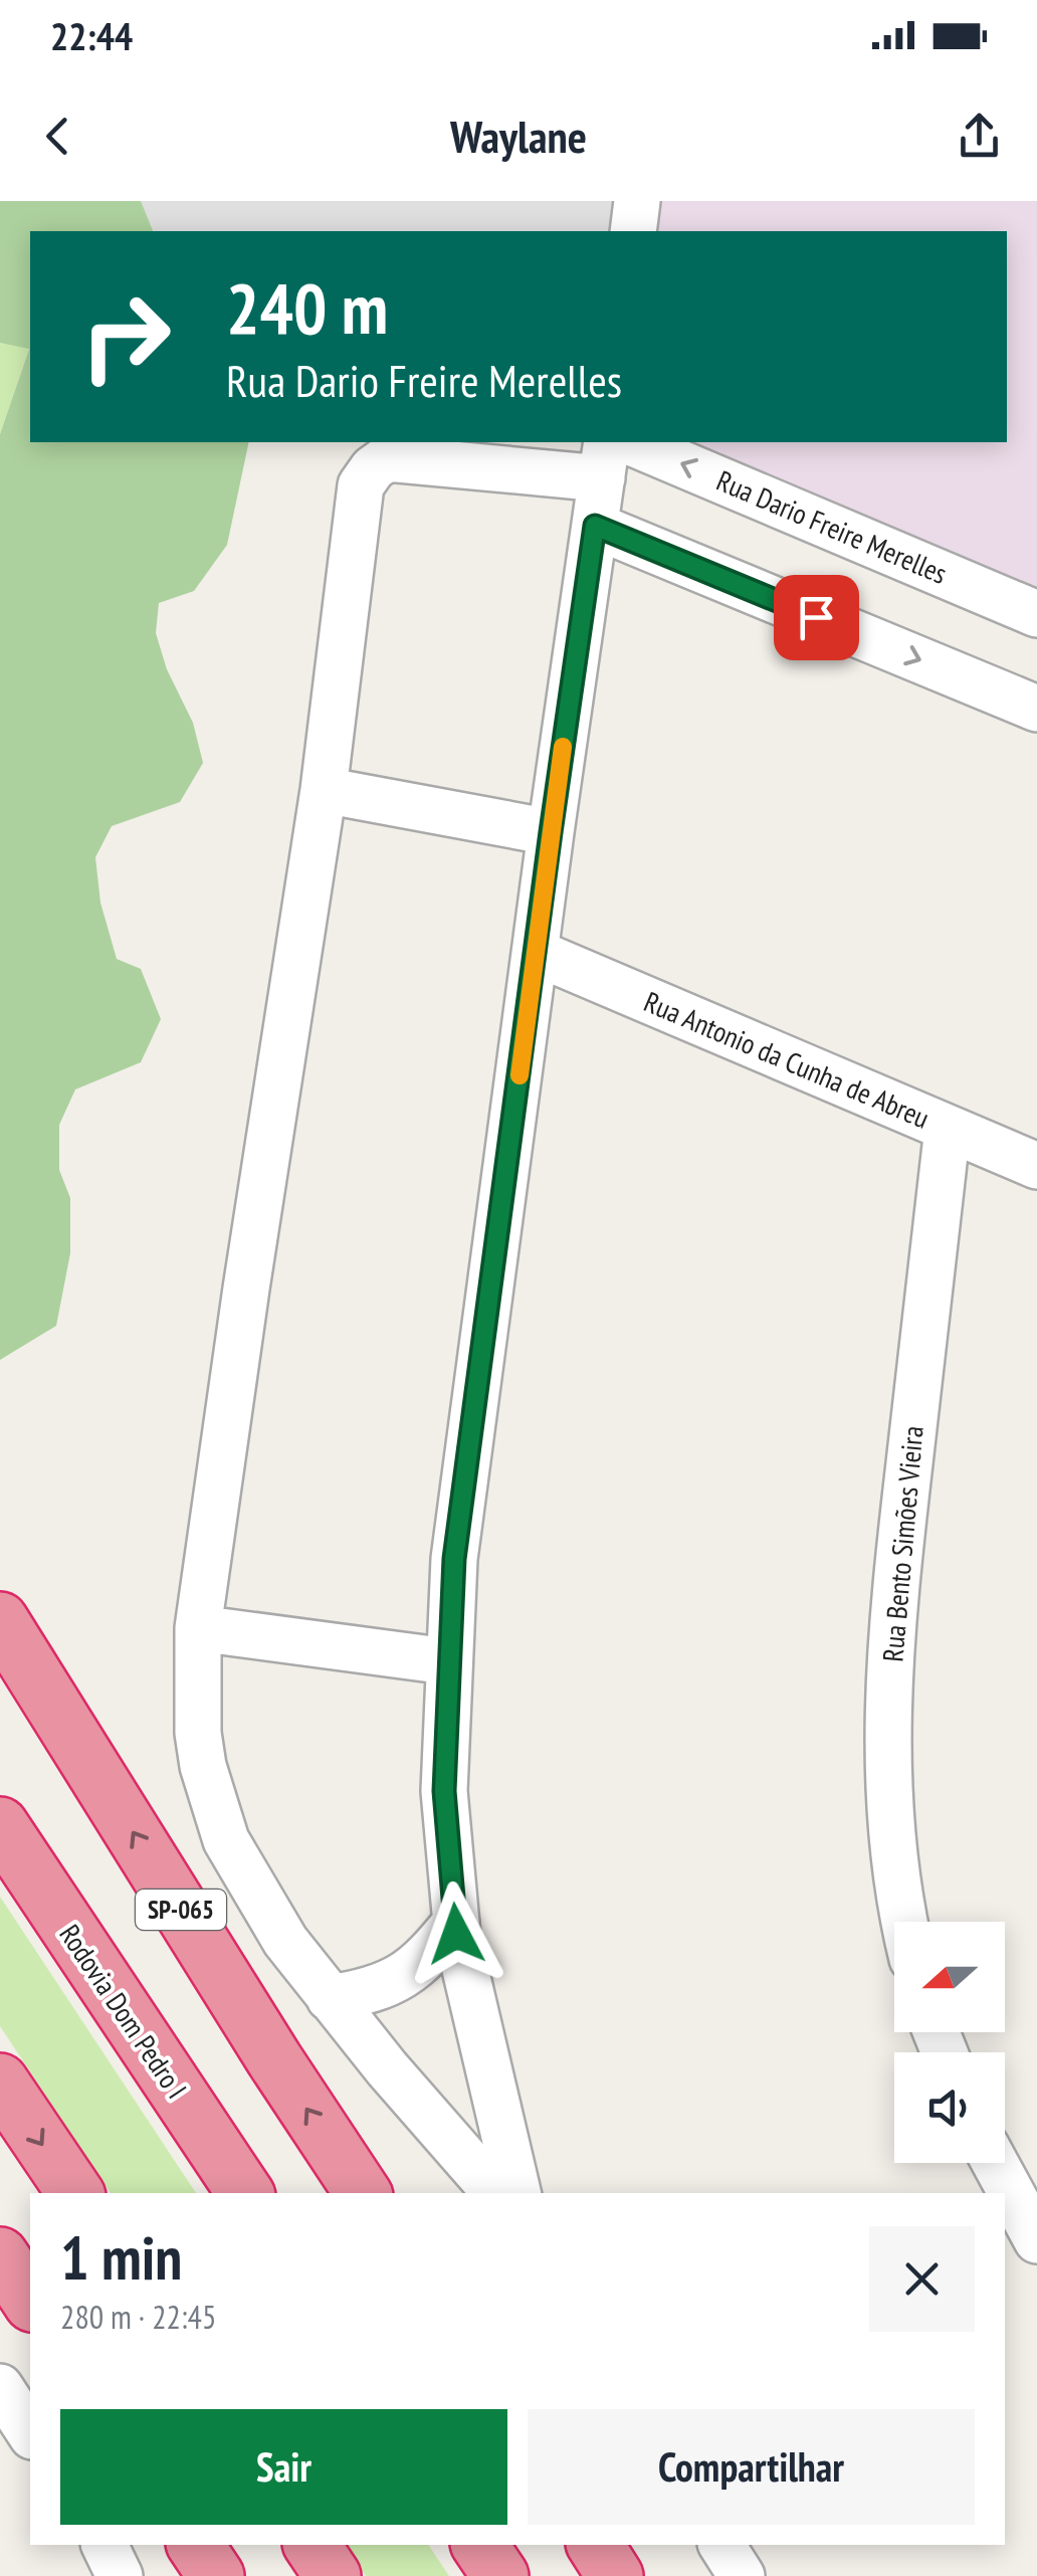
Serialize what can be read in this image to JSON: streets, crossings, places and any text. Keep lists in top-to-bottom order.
{
  "streets": {
    "highway": ["SP-065", "Rodovia Dom Pedro I"],
    "street": ["Rua Dario Freire Merelles", "Rua Antonio da Cunha de Abreu", "Rua Bento Simões Vieira"]
  },
  "crossings": [
    ["Rua Antonio da Cunha de Abreu", "Rua Bento Simões Vieira"]
  ],
  "north": "left",
  "page": {
    "status": "22:44",
    "header": "Waylane",
    "turn": ["240 m", "Rua Dario Freire Merelles"],
    "heading": ["1 min", "280 m · 22:45"],
    "buttons": ["Sair", "Compartilhar"]
  }
}
